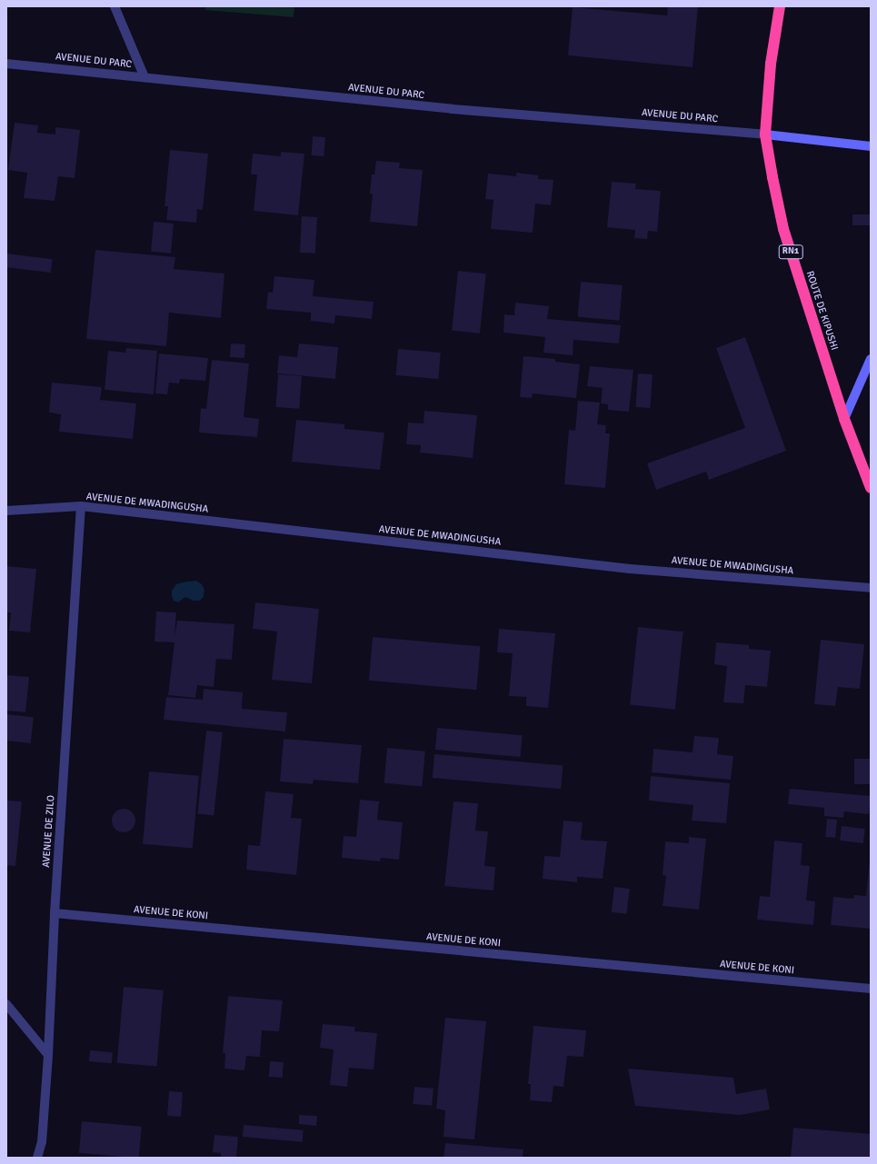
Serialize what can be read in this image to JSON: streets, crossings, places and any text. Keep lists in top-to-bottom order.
{
  "streets": {
    "highway": ["RN1", "ROUTE DE KIPUSHI"],
    "street": [
      "AVENUE DU PARC",
      "AVENUE DE MWADINGUSHA",
      "AVENUE DE ZILO",
      "AVENUE DE KONI"
    ]
  },
  "crossings": [
    ["AVENUE DU PARC", "ROUTE DE KIPUSHI"],
    ["AVENUE DE MWADINGUSHA", "AVENUE DE ZILO"],
    ["AVENUE DE ZILO", "AVENUE DE KONI"]
  ]
}
